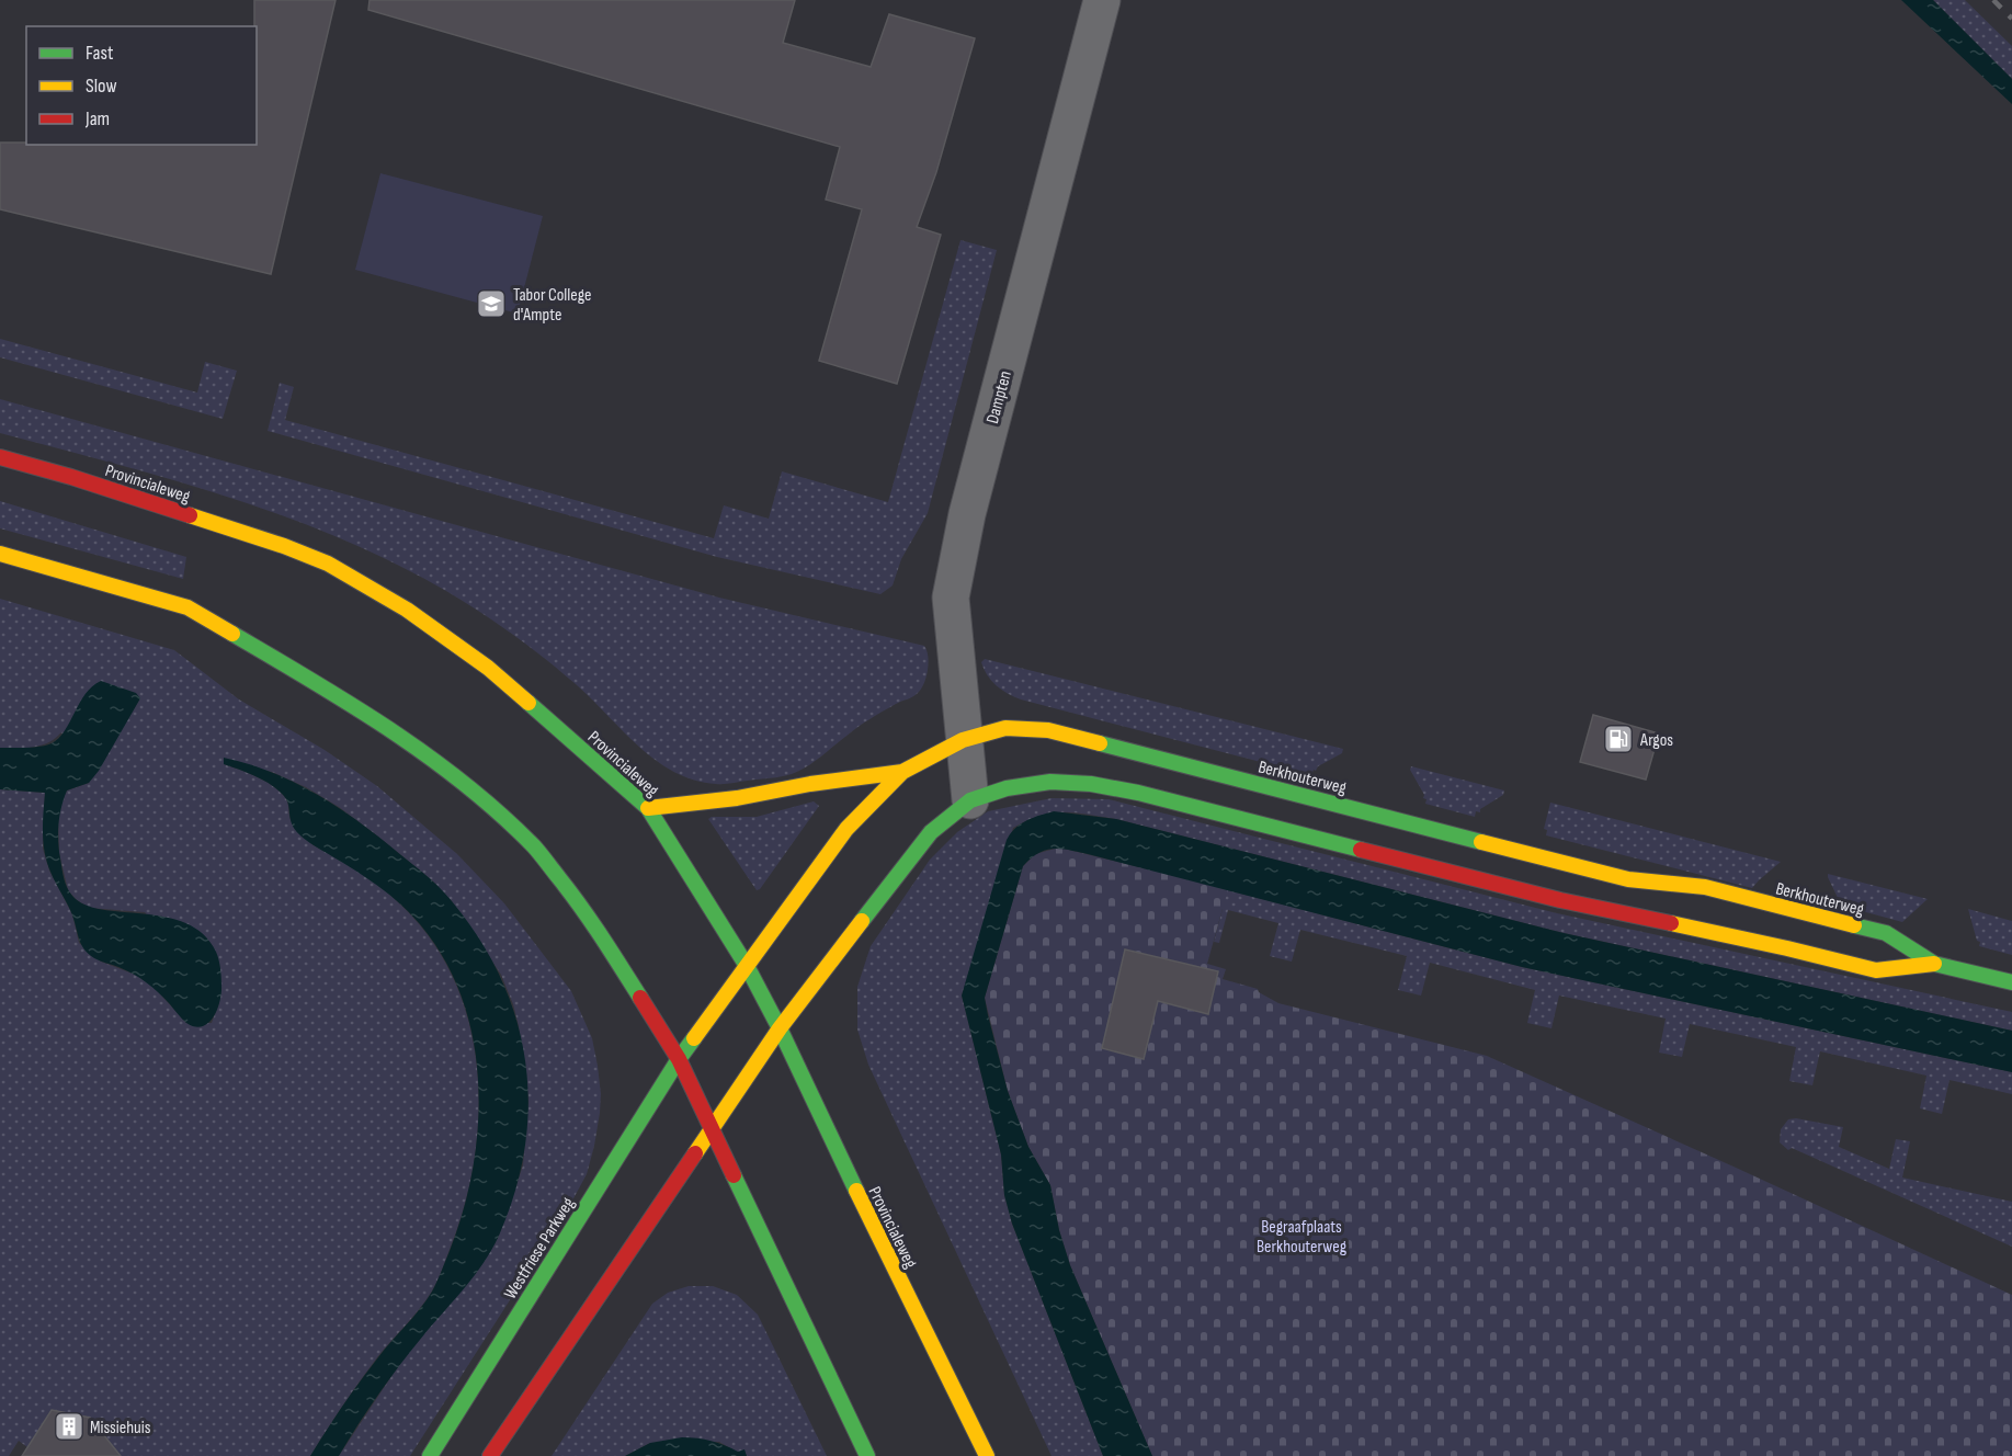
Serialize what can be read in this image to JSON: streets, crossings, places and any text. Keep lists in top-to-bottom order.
{
  "streets": {
    "main road": ["Provincialeweg", "Berkhouterweg", "Westfriese Parkweg"],
    "street": ["Dampten"]
  },
  "crossings": [
    ["Dampten", "Berkhouterweg"],
    ["Provincialeweg", "Berkhouterweg"],
    ["Provincialeweg", "Westfriese Parkweg"],
    ["Berkhouterweg", "Westfriese Parkweg"]
  ],
  "parks": ["Begraafplaats Berkhouterweg"],
  "places": {
    "school or university": ["Tabor College d'Ampte"],
    "fuel station": ["Argos"],
    "building": ["Missiehuis"]
  },
  "legend": ["Fast", "Slow", "Jam"]
}
